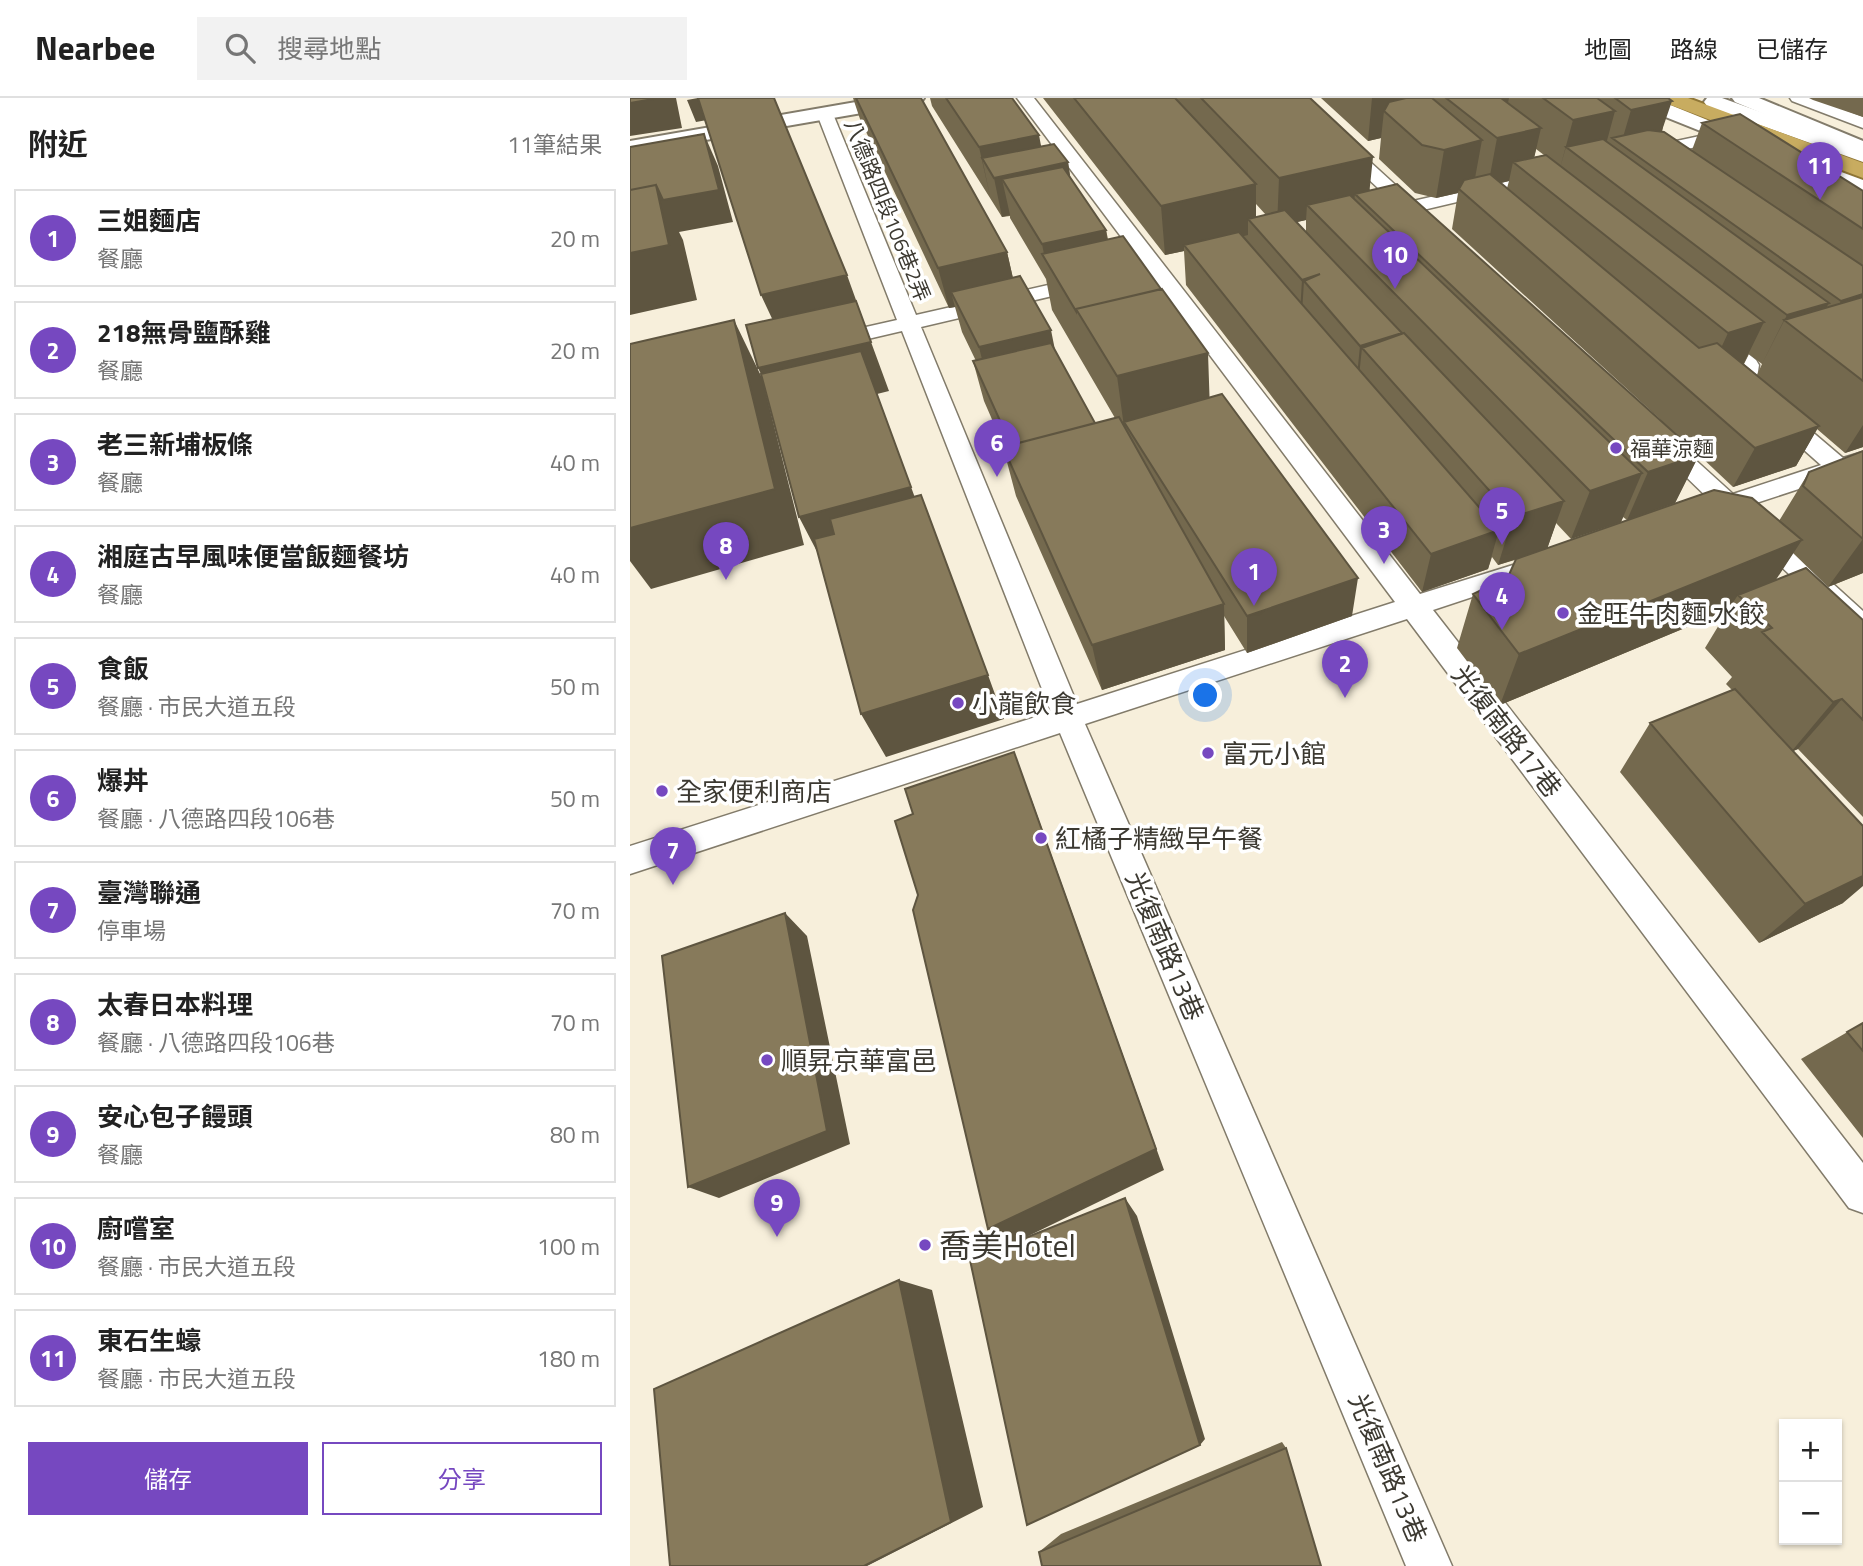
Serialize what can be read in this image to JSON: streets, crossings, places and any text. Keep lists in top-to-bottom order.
{
  "streets": {
    "lane": ["八德路四段106巷2弄", "光復南路17巷", "光復南路13巷"]
  },
  "crossings": [
    ["八德路四段106巷2弄", "光復南路13巷"]
  ],
  "places": [
    "福華涼麵",
    "金旺牛肉麵.水餃",
    "小龍飲食",
    "富元小館",
    "全家便利商店",
    "紅橘子精緻早午餐",
    "順昇京華富邑",
    "喬美Hotel"
  ],
  "page": {
    "header": "Nearbee",
    "search": "搜尋地點",
    "nav": ["地圖", "路線", "已儲存"],
    "heading": ["附近", "11筆結果"],
    "pins": [
      "11",
      "10",
      "6",
      "5",
      "3",
      "8",
      "1",
      "4",
      "2",
      "7",
      "9"
    ],
    "list": [
      {
        "mark": "1",
        "name": "三姐麵店",
        "note": "餐廳",
        "value": "20 m"
      },
      {
        "mark": "2",
        "name": "218無骨鹽酥雞",
        "note": "餐廳",
        "value": "20 m"
      },
      {
        "mark": "3",
        "name": "老三新埔板條",
        "note": "餐廳",
        "value": "40 m"
      },
      {
        "mark": "4",
        "name": "湘庭古早風味便當飯麵餐坊",
        "note": "餐廳",
        "value": "40 m"
      },
      {
        "mark": "5",
        "name": "食飯",
        "note": "餐廳 · 市民大道五段",
        "value": "50 m"
      },
      {
        "mark": "6",
        "name": "爆丼",
        "note": "餐廳 · 八德路四段106巷",
        "value": "50 m"
      },
      {
        "mark": "7",
        "name": "臺灣聯通",
        "note": "停車場",
        "value": "70 m"
      },
      {
        "mark": "8",
        "name": "太春日本料理",
        "note": "餐廳 · 八德路四段106巷",
        "value": "70 m"
      },
      {
        "mark": "9",
        "name": "安心包子饅頭",
        "note": "餐廳",
        "value": "80 m"
      },
      {
        "mark": "10",
        "name": "廚嚐室",
        "note": "餐廳 · 市民大道五段",
        "value": "100 m"
      },
      {
        "mark": "11",
        "name": "東石生蠔",
        "note": "餐廳 · 市民大道五段",
        "value": "180 m"
      }
    ],
    "map_buttons": ["+", "−"],
    "buttons": ["儲存", "分享"]
  }
}
